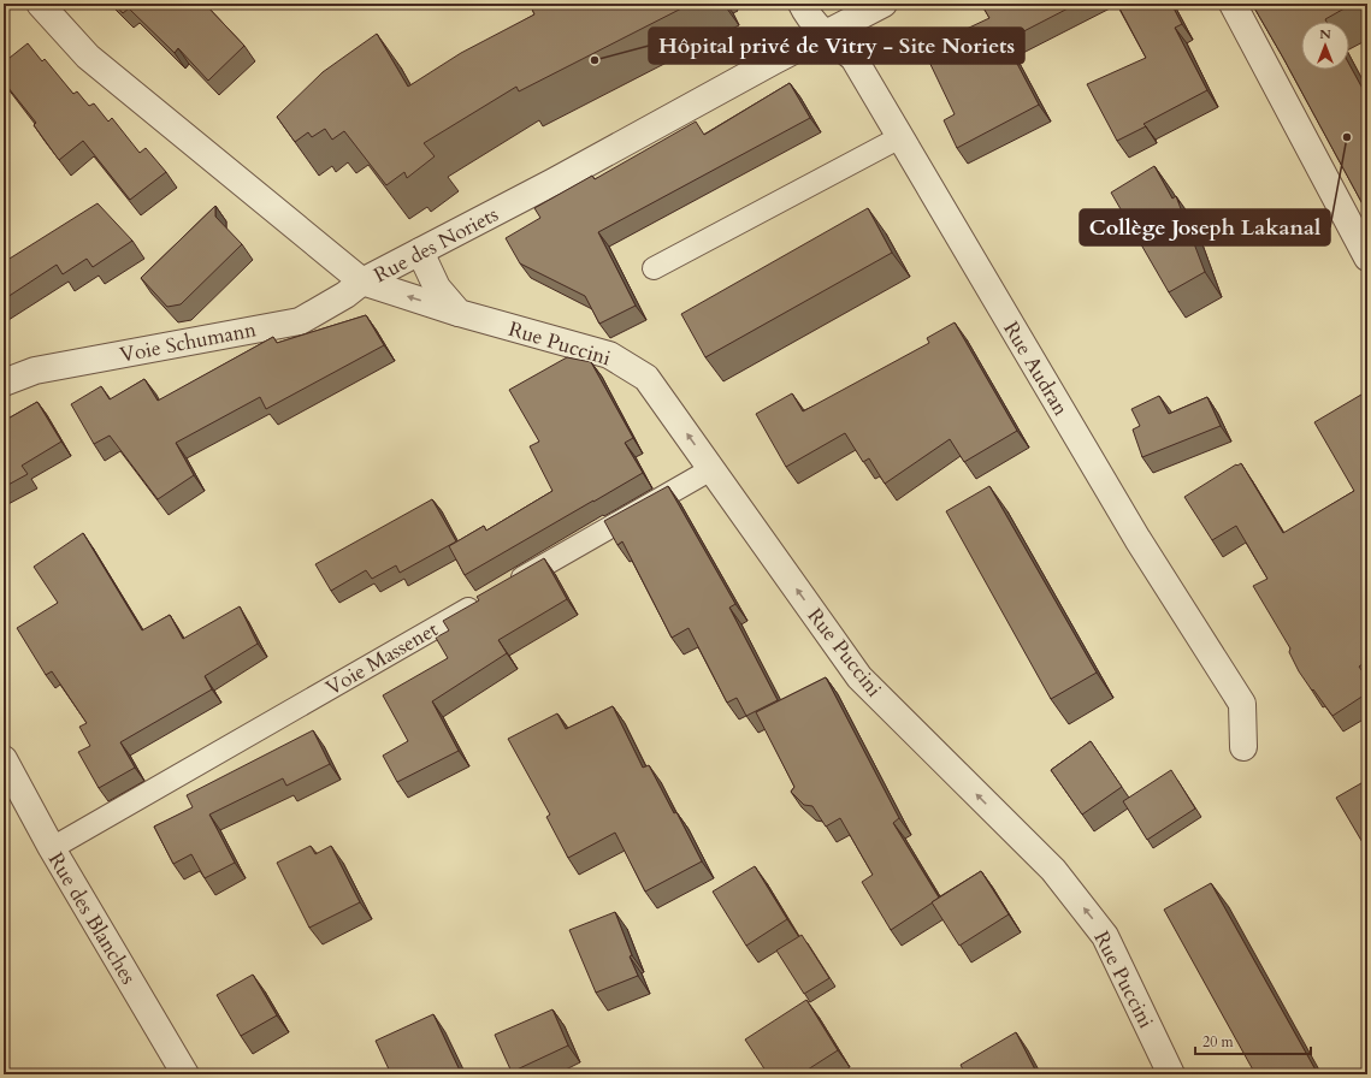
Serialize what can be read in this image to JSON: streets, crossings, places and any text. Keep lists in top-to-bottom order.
{
  "streets": {
    "street": [
      "Rue des Noriets",
      "Voie Schumann",
      "Rue Puccini",
      "Rue Audran",
      "Rue des Blanches"
    ],
    "lane": ["Voie Massenet"]
  },
  "crossings": [
    ["Rue des Noriets", "Voie Schumann"],
    ["Rue des Noriets", "Rue Puccini"],
    ["Rue des Noriets", "Rue Audran"],
    ["Voie Schumann", "Rue Puccini"],
    ["Rue Puccini", "Voie Massenet"],
    ["Voie Massenet", "Rue des Blanches"]
  ],
  "one_way": ["Rue Puccini"],
  "places": ["Hôpital privé de Vitry - Site Noriets", "Collège Joseph Lakanal"],
  "scale_bar": "20 m",
  "north": "top"
}
